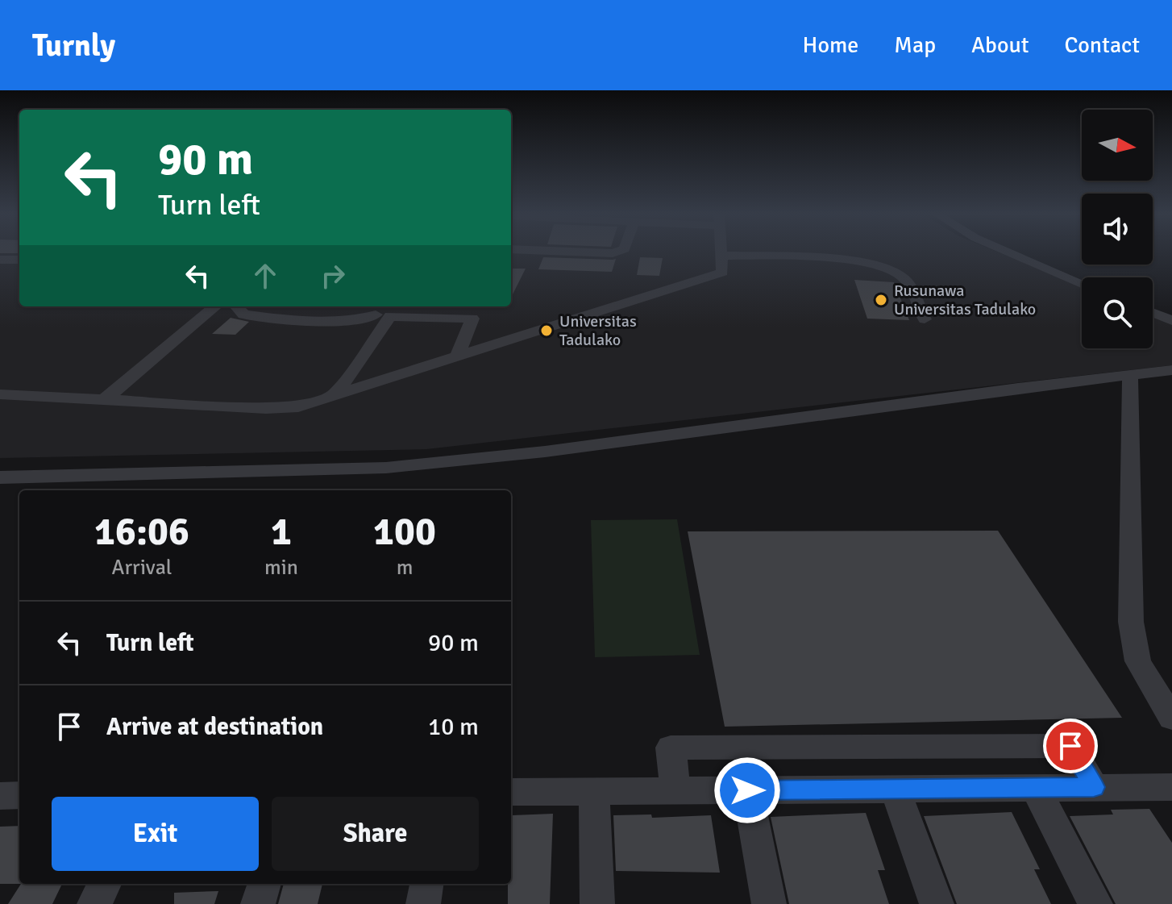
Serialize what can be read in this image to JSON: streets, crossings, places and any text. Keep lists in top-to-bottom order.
{
  "places": ["Rusunawa Universitas Tadulako", "Universitas Tadulako"],
  "north": "right",
  "page": {
    "header": "Turnly",
    "nav": [
      "Home",
      "Map",
      "About",
      "Contact"
    ],
    "turn": ["90 m", "Turn left"],
    "eta": [
      "16:06",
      "Arrival",
      "1",
      "min",
      "100",
      "m"
    ],
    "list": [
      {
        "name": "Turn left",
        "value": "90 m"
      },
      {
        "name": "Arrive at destination",
        "value": "10 m"
      }
    ],
    "buttons": ["Exit", "Share"]
  }
}
